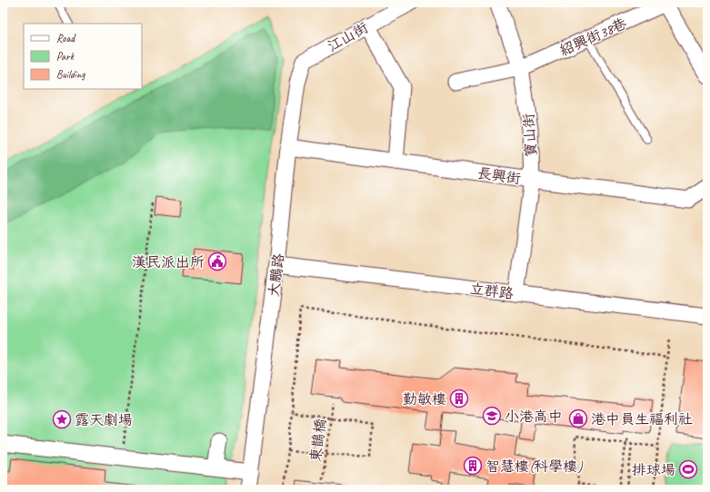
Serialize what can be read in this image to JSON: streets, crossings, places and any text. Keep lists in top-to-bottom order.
{
  "streets": {
    "street": [
      "江山街",
      "紹興街38巷",
      "寶山街",
      "長興街",
      "大鵬路",
      "立群路"
    ],
    "path": ["東鵲橋"]
  },
  "crossings": [
    ["江山街", "大鵬路"],
    ["紹興街38巷", "寶山街"],
    ["寶山街", "長興街"],
    ["寶山街", "立群路"],
    ["長興街", "大鵬路"],
    ["大鵬路", "立群路"]
  ],
  "places": {
    "public building": ["漢民派出所"],
    "building": ["勤敏樓", "智慧樓(科學樓)"],
    "school or university": ["小港高中"],
    "shop": ["港中員生福利社"],
    "place": ["露天劇場"],
    "sports": ["排球場"]
  },
  "legend": ["Road", "Park", "Building"]
}
